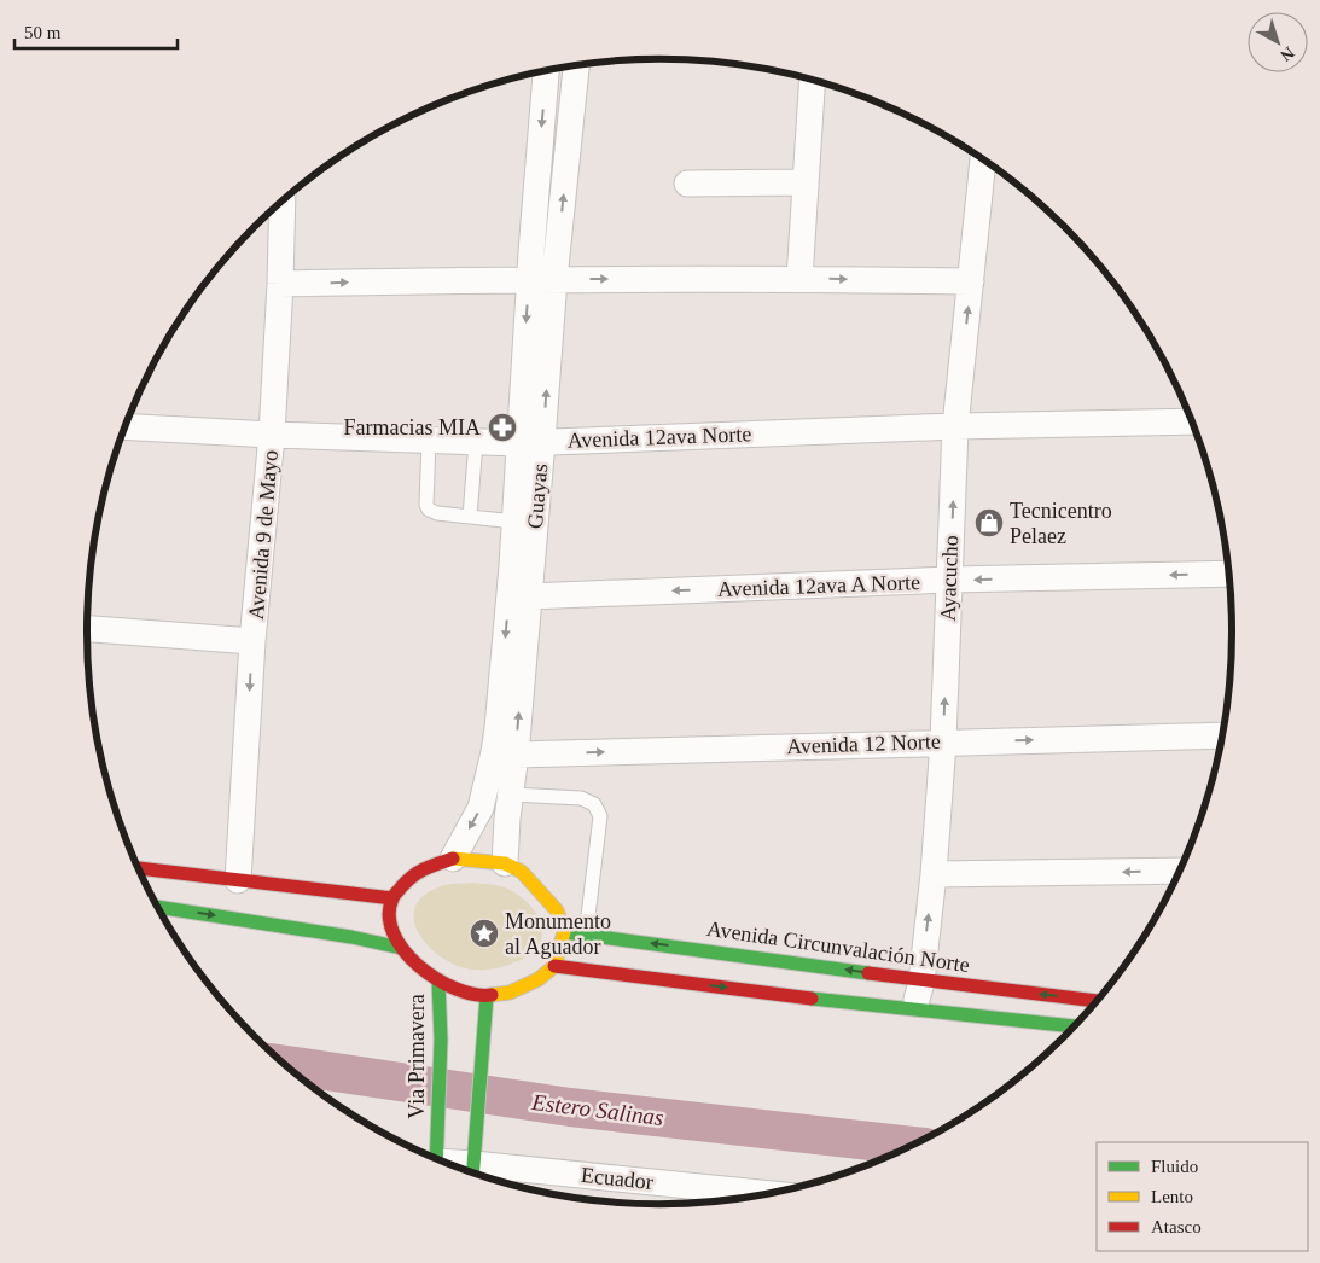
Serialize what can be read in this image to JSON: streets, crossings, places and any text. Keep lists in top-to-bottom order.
{
  "streets": {
    "main road": ["Avenida Circunvalación Norte", "Via Primavera"],
    "street": [
      "Avenida 12ava Norte",
      "Guayas",
      "Avenida 9 de Mayo",
      "Ayacucho",
      "Avenida 12ava A Norte",
      "Avenida 12 Norte",
      "Ecuador"
    ]
  },
  "crossings": [
    ["Avenida 12ava Norte", "Guayas"],
    ["Avenida 12ava Norte", "Avenida 9 de Mayo"],
    ["Avenida 12ava Norte", "Ayacucho"],
    ["Guayas", "Avenida 12ava A Norte"],
    ["Guayas", "Avenida 12 Norte"],
    ["Guayas", "Avenida Circunvalación Norte"],
    ["Guayas", "Via Primavera"],
    ["Ayacucho", "Avenida 12ava A Norte"],
    ["Ayacucho", "Avenida 12 Norte"],
    ["Ayacucho", "Avenida Circunvalación Norte"],
    ["Avenida Circunvalación Norte", "Via Primavera"]
  ],
  "one_way": ["Avenida 9 de Mayo", "Ayacucho", "Avenida 12ava A Norte"],
  "water": ["Estero Salinas"],
  "places": {
    "pharmacy": ["Farmacias MIA"],
    "shop": ["Tecnicentro Pelaez"],
    "place": ["Monumento al Aguador"]
  },
  "legend": ["Fluido", "Lento", "Atasco"],
  "scale_bar": "50 m",
  "north": "bottom right"
}
